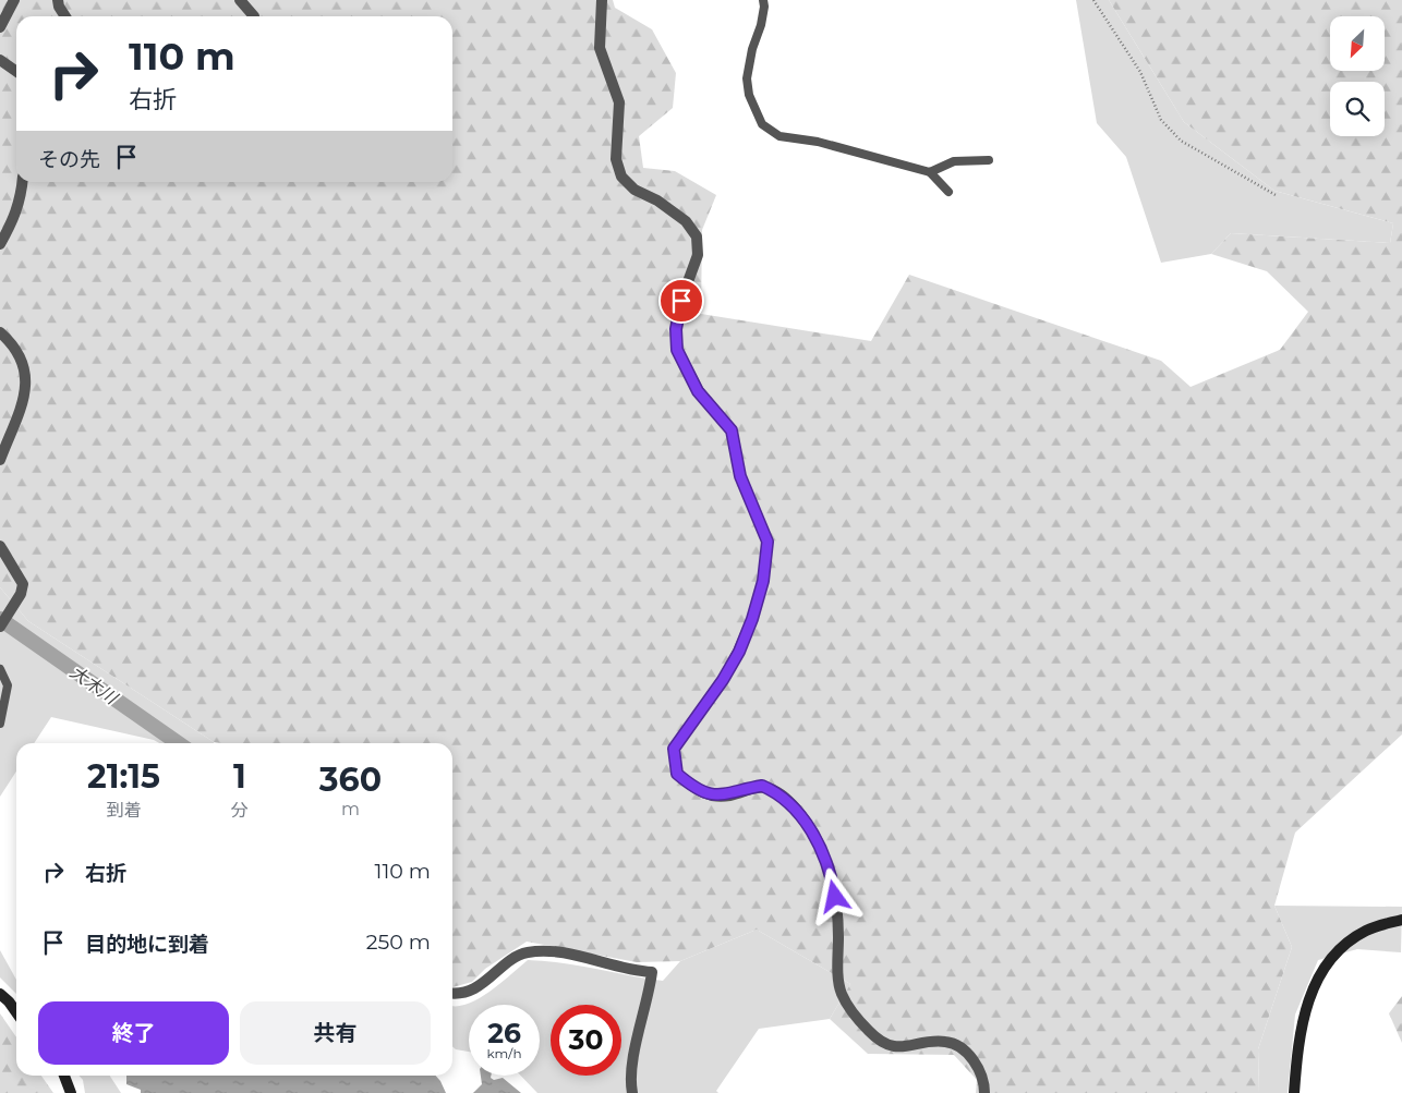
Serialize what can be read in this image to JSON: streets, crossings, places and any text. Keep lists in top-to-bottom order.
{
  "water": ["大木川"],
  "north": "bottom left",
  "page": {
    "turn": ["110 m", "右折"],
    "then": "その先",
    "eta": [
      "21:15",
      "到着",
      "1",
      "分",
      "360",
      "m"
    ],
    "list": [
      {
        "name": "右折",
        "value": "110 m"
      },
      {
        "name": "目的地に到着",
        "value": "250 m"
      }
    ],
    "buttons": ["終了", "共有"],
    "speed": "26 km/h",
    "limit": "30"
  }
}
